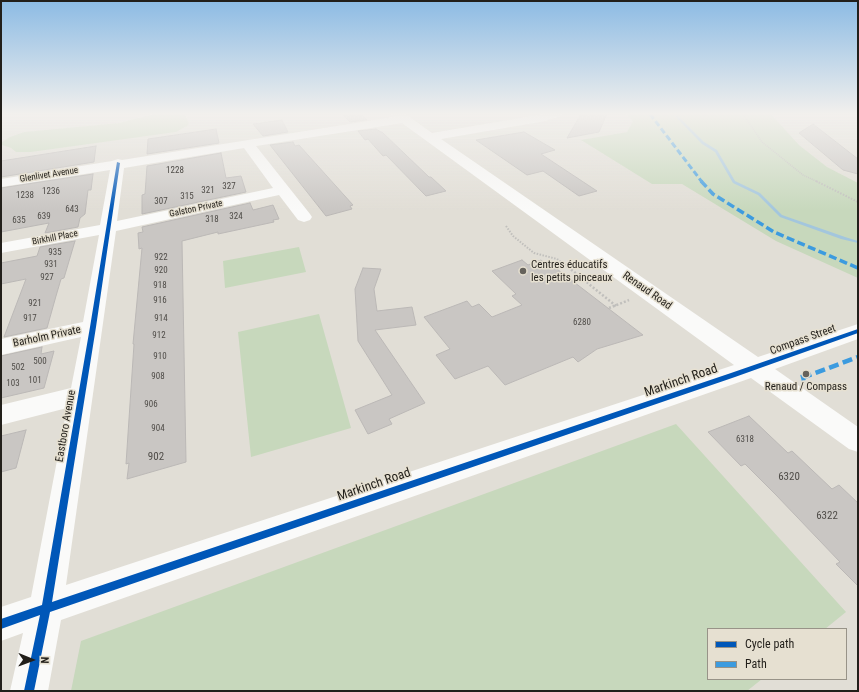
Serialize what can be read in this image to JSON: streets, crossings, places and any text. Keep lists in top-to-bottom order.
{
  "streets": {
    "street": [
      "Glenlivet Avenue",
      "Galston Private",
      "Birkhill Place",
      "Renaud Road",
      "Barholm Private",
      "Compass Street",
      "Markinch Road",
      "Eastboro Avenue"
    ]
  },
  "crossings": [
    ["Glenlivet Avenue", "Eastboro Avenue"],
    ["Galston Private", "Birkhill Place"],
    ["Galston Private", "Eastboro Avenue"],
    ["Birkhill Place", "Eastboro Avenue"],
    ["Renaud Road", "Compass Street"],
    ["Renaud Road", "Markinch Road"],
    ["Barholm Private", "Eastboro Avenue"],
    ["Compass Street", "Markinch Road"],
    ["Markinch Road", "Eastboro Avenue"]
  ],
  "places": ["Centres éducatifs les petits pinceaux", "Renaud / Compass"],
  "house_numbers": [
    "1228",
    "327",
    "321",
    "1236",
    "1238",
    "315",
    "307",
    "643",
    "639",
    "324",
    "318",
    "635",
    "935",
    "922",
    "931",
    "920",
    "927",
    "918",
    "916",
    "921",
    "917",
    "914",
    "6280",
    "912",
    "910",
    "500",
    "502",
    "908",
    "101",
    "103",
    "906",
    "904",
    "6318",
    "902",
    "6320",
    "6322"
  ],
  "legend": ["Cycle path", "Path"],
  "north": "right"
}
